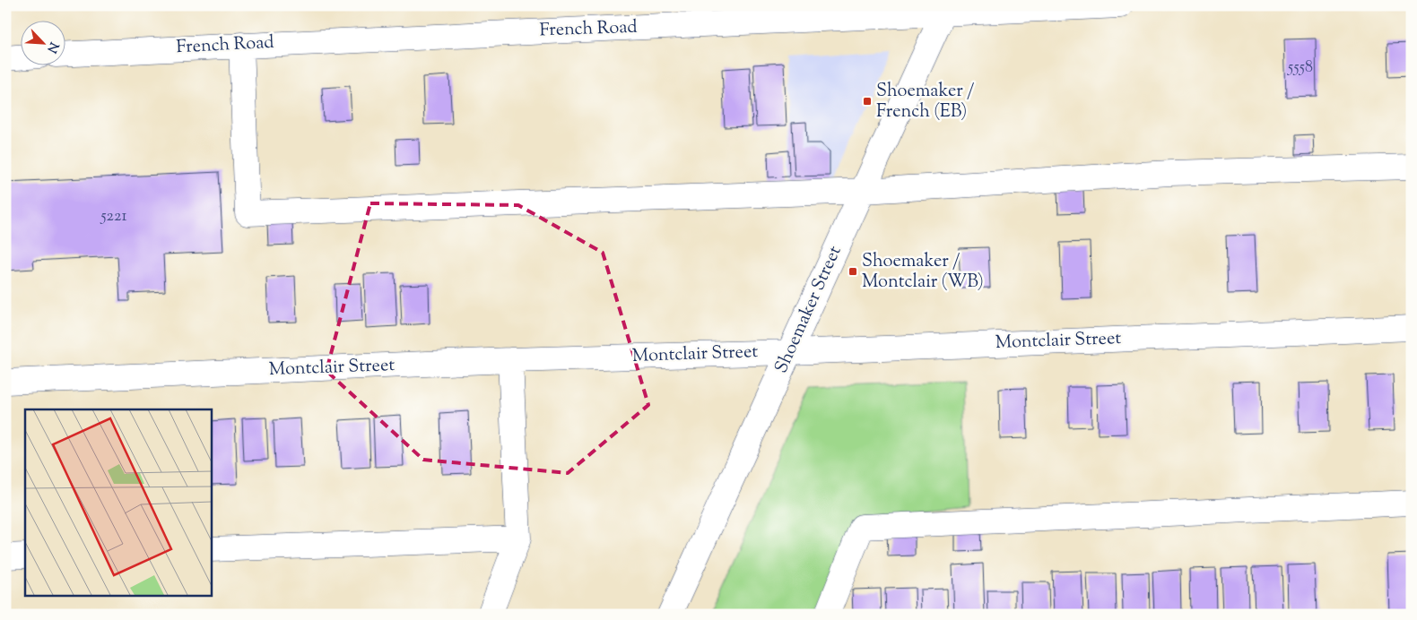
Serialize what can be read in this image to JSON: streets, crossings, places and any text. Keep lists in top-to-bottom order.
{
  "streets": {
    "street": ["French Road", "Shoemaker Street", "Montclair Street"]
  },
  "crossings": [
    ["French Road", "Shoemaker Street"],
    ["Shoemaker Street", "Montclair Street"]
  ],
  "places": {
    "transit": ["Shoemaker / French (EB)", "Shoemaker / Montclair (WB)"]
  },
  "house_numbers": ["5558", "5221"],
  "north": "bottom right"
}
